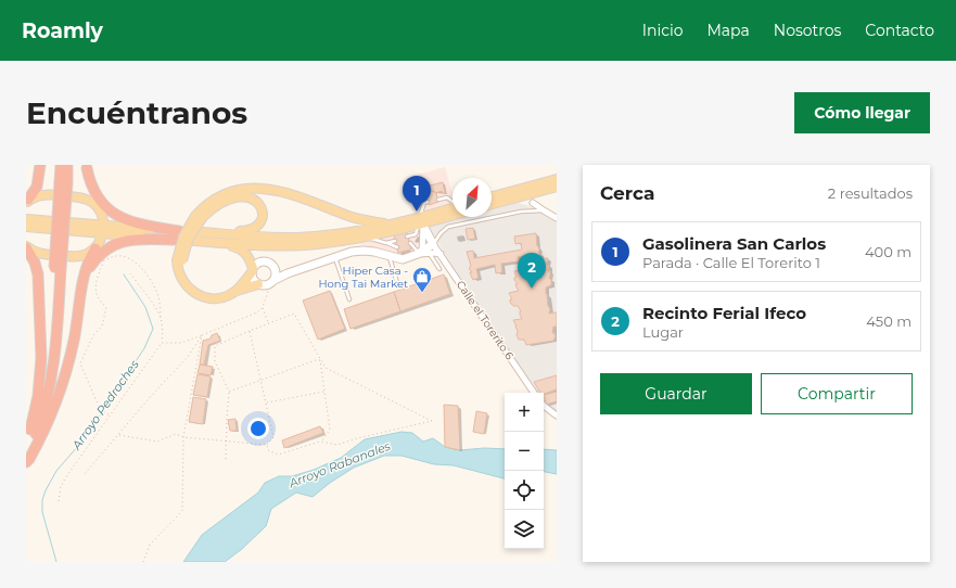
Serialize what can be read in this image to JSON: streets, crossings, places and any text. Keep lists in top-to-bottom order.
{
  "streets": {
    "street": ["Calle el Torerito 6"]
  },
  "water": ["Arroyo Pedroches", "Arroyo Rabanales"],
  "places": {
    "shop": ["Hiper Casa - Hong Tai Market"]
  },
  "north": "top right",
  "page": {
    "header": "Roamly",
    "nav": [
      "Inicio",
      "Mapa",
      "Nosotros",
      "Contacto"
    ],
    "buttons": [
      "Cómo llegar",
      ["Guardar", "Compartir"]
    ],
    "title": "Encuéntranos",
    "heading": ["Cerca", "2 resultados"],
    "pins": ["1", "2"],
    "list": [
      {
        "mark": "1",
        "name": "Gasolinera San Carlos",
        "note": "Parada · Calle El Torerito 1",
        "value": "400 m"
      },
      {
        "mark": "2",
        "name": "Recinto Ferial Ifeco",
        "note": "Lugar",
        "value": "450 m"
      }
    ],
    "map_buttons": ["+", "−"]
  }
}
